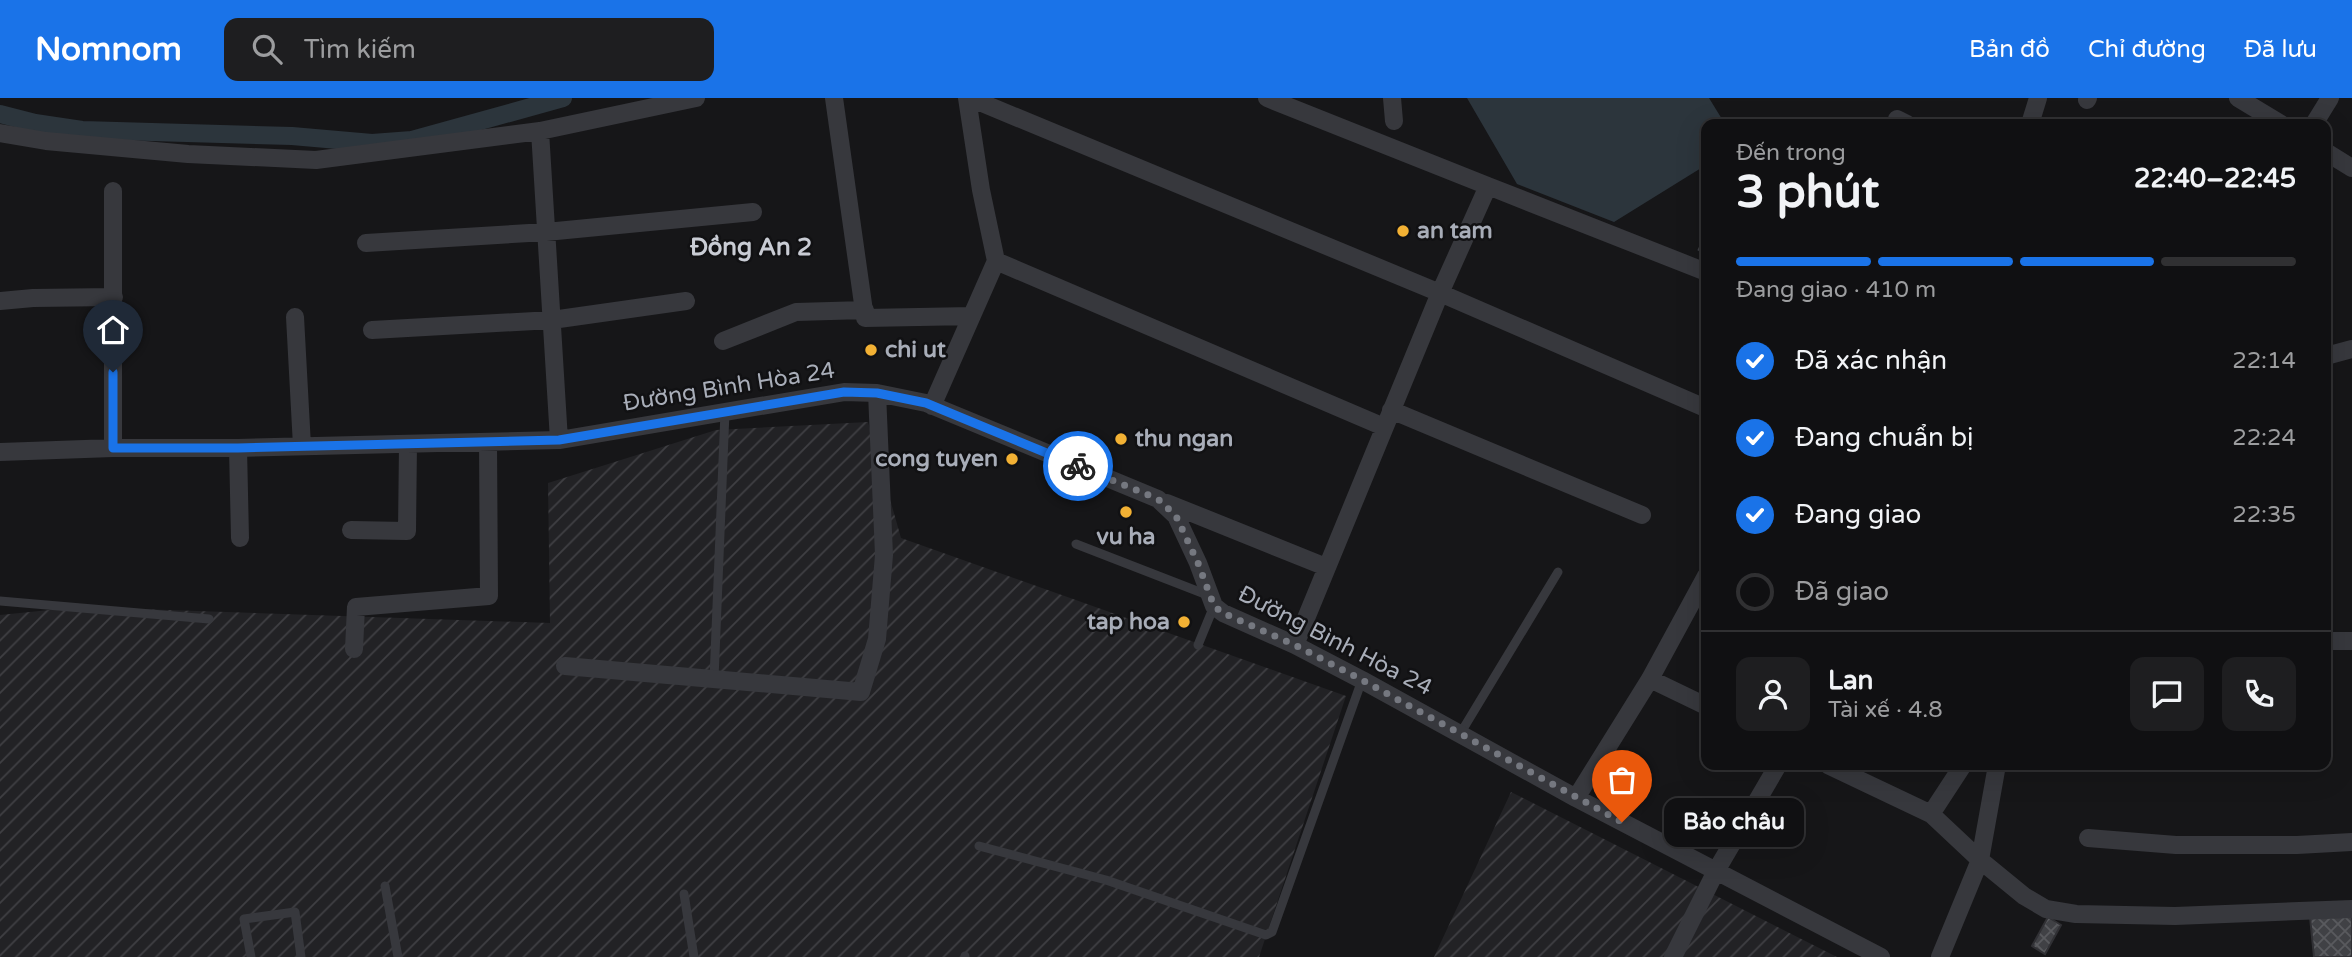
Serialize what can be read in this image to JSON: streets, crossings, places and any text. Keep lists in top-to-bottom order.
{
  "streets": {
    "street": ["Đường Bình Hòa 24"]
  },
  "districts": ["Đồng An 2"],
  "places": [
    "an tam",
    "chi ut",
    "thu ngan",
    "cong tuyen",
    "vu ha",
    "tap hoa",
    "Bảo châu"
  ],
  "page": {
    "header": "Nomnom",
    "search": "Tìm kiếm",
    "nav": ["Bản đồ", "Chỉ đường", "Đã lưu"],
    "heading": ["3 phút", "Đến trong", "22:40–22:45"],
    "panel": ["Lan", "Tài xế · 4.8"],
    "bar": "Đang giao · 410 m",
    "list": [
      ["Đã xác nhận", "22:14"],
      ["Đang chuẩn bị", "22:24"],
      ["Đang giao", "22:35"],
      "Đã giao"
    ],
    "bubble": "Bảo châu"
  }
}
